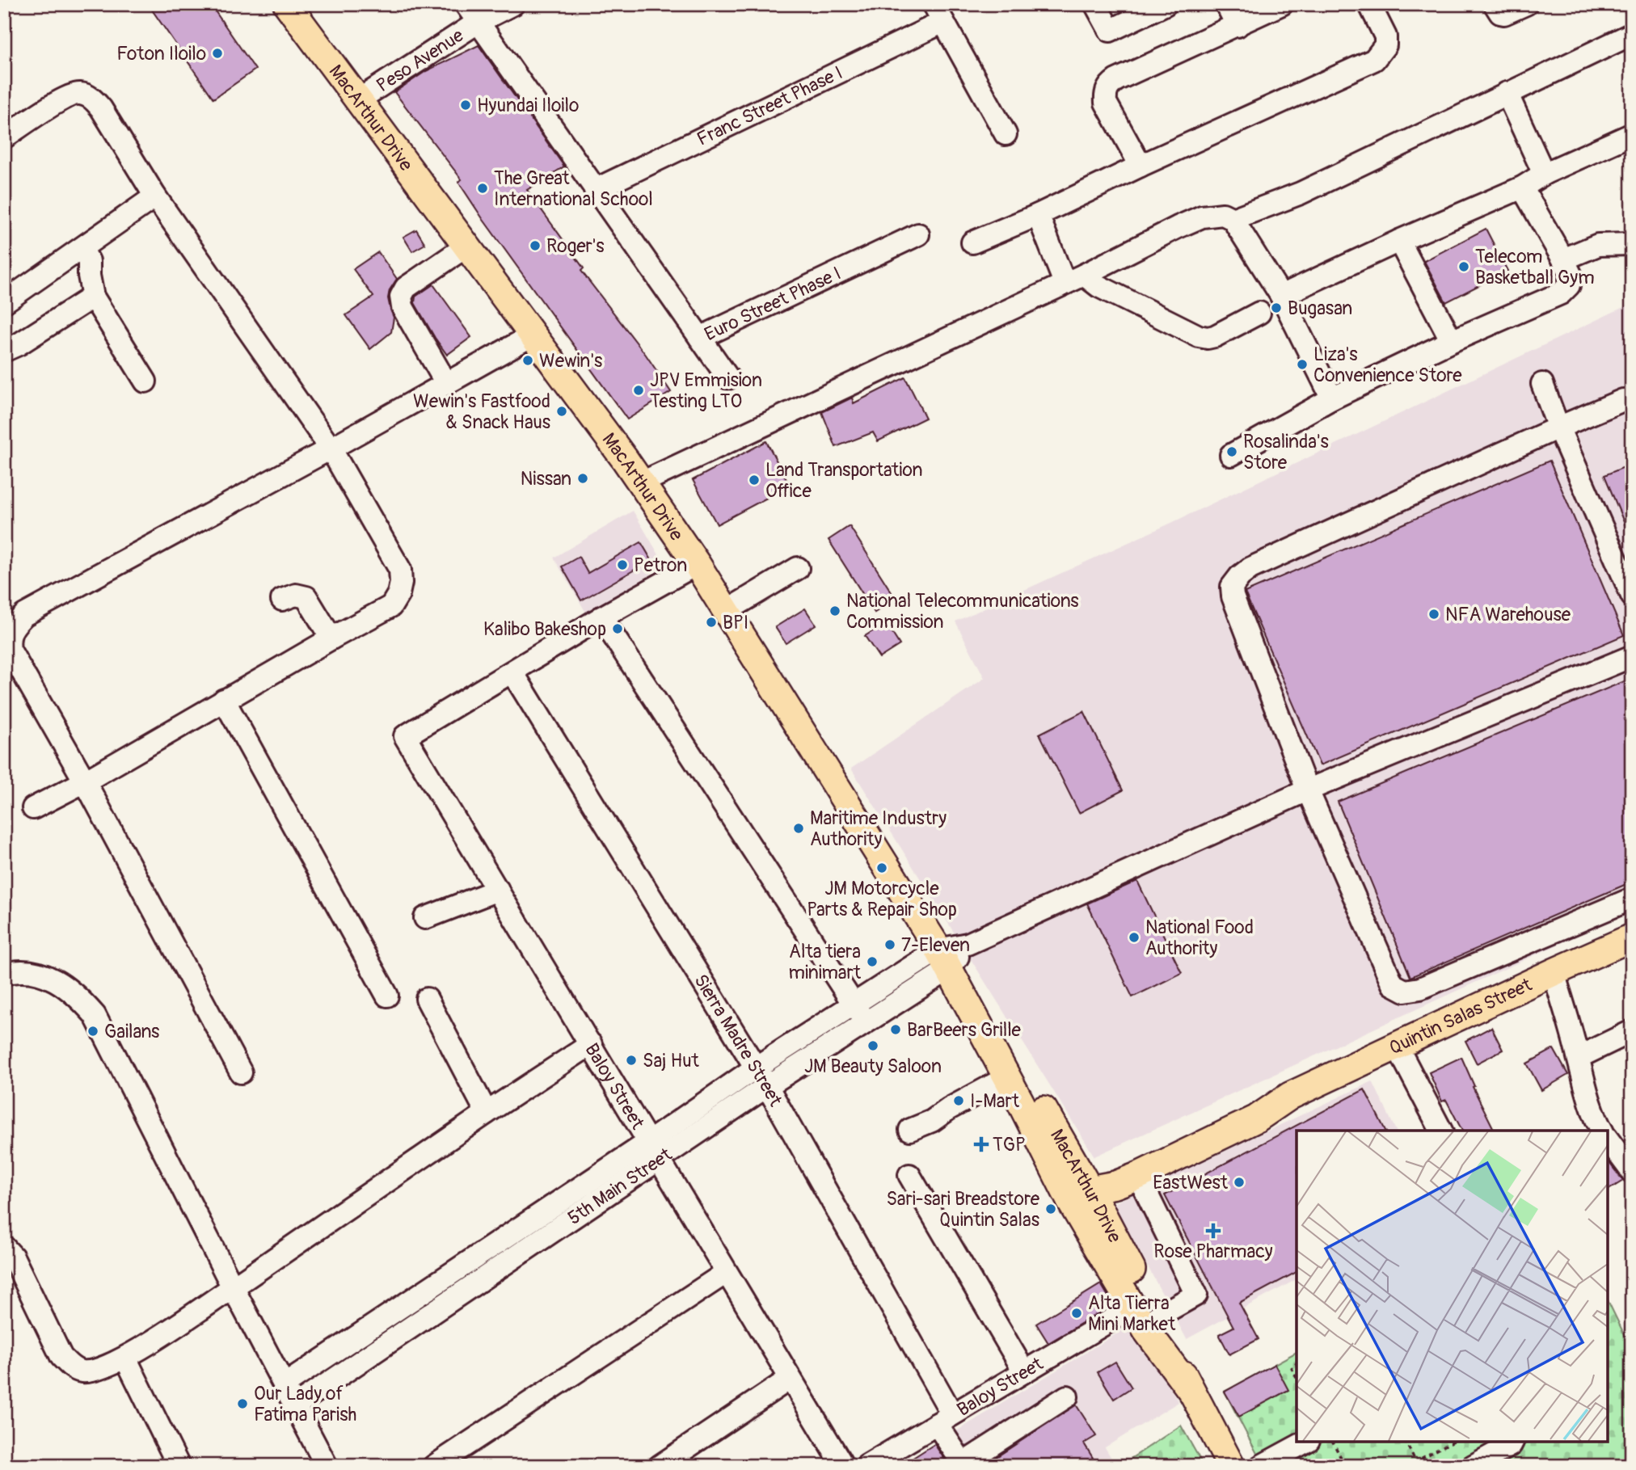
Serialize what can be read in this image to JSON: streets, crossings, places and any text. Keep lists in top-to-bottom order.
{
  "streets": {
    "main road": ["MacArthur Drive", "Quintin Salas Street"],
    "street": [
      "Peso Avenue",
      "Franc Street Phase I",
      "Euro Street Phase I",
      "Sierra Madre Street",
      "Baloy Street",
      "5th Main Street"
    ]
  },
  "crossings": [
    ["Peso Avenue", "MacArthur Drive"],
    ["Peso Avenue", "Euro Street Phase I"],
    ["Franc Street Phase I", "Euro Street Phase I"],
    ["MacArthur Drive", "Quintin Salas Street"],
    ["MacArthur Drive", "Baloy Street"],
    ["MacArthur Drive", "5th Main Street"],
    ["Quintin Salas Street", "Baloy Street"],
    ["Sierra Madre Street", "Baloy Street"],
    ["Sierra Madre Street", "5th Main Street"],
    ["Baloy Street", "5th Main Street"]
  ],
  "places": {
    "other": [
      "Foton Iloilo",
      "Hyundai Iloilo",
      "The Great International School",
      "Roger's",
      "Telecom Basketball Gym",
      "Bugasan",
      "Wewin's",
      "Liza's Convenience Store",
      "JPV Emmision Testing LTO",
      "Wewin's Fastfood & Snack Haus",
      "Rosalinda's Store",
      "Nissan",
      "Land Transportation Office",
      "Petron",
      "National Telecommunications Commission",
      "NFA Warehouse",
      "BPI",
      "Kalibo Bakeshop",
      "Maritime Industry Authority",
      "JM Motorcycle Parts & Repair Shop",
      "National Food Authority",
      "7-Eleven",
      "Alta tiera minimart",
      "BarBeers Grille",
      "Gailans",
      "JM Beauty Saloon",
      "Saj Hut",
      "I-Mart",
      "EastWest",
      "Sari-sari Breadstore Quintin Salas",
      "Alta Tierra Mini Market",
      "Our Lady of Fatima Parish"
    ],
    "health": ["TGP", "Rose Pharmacy"]
  }
}
